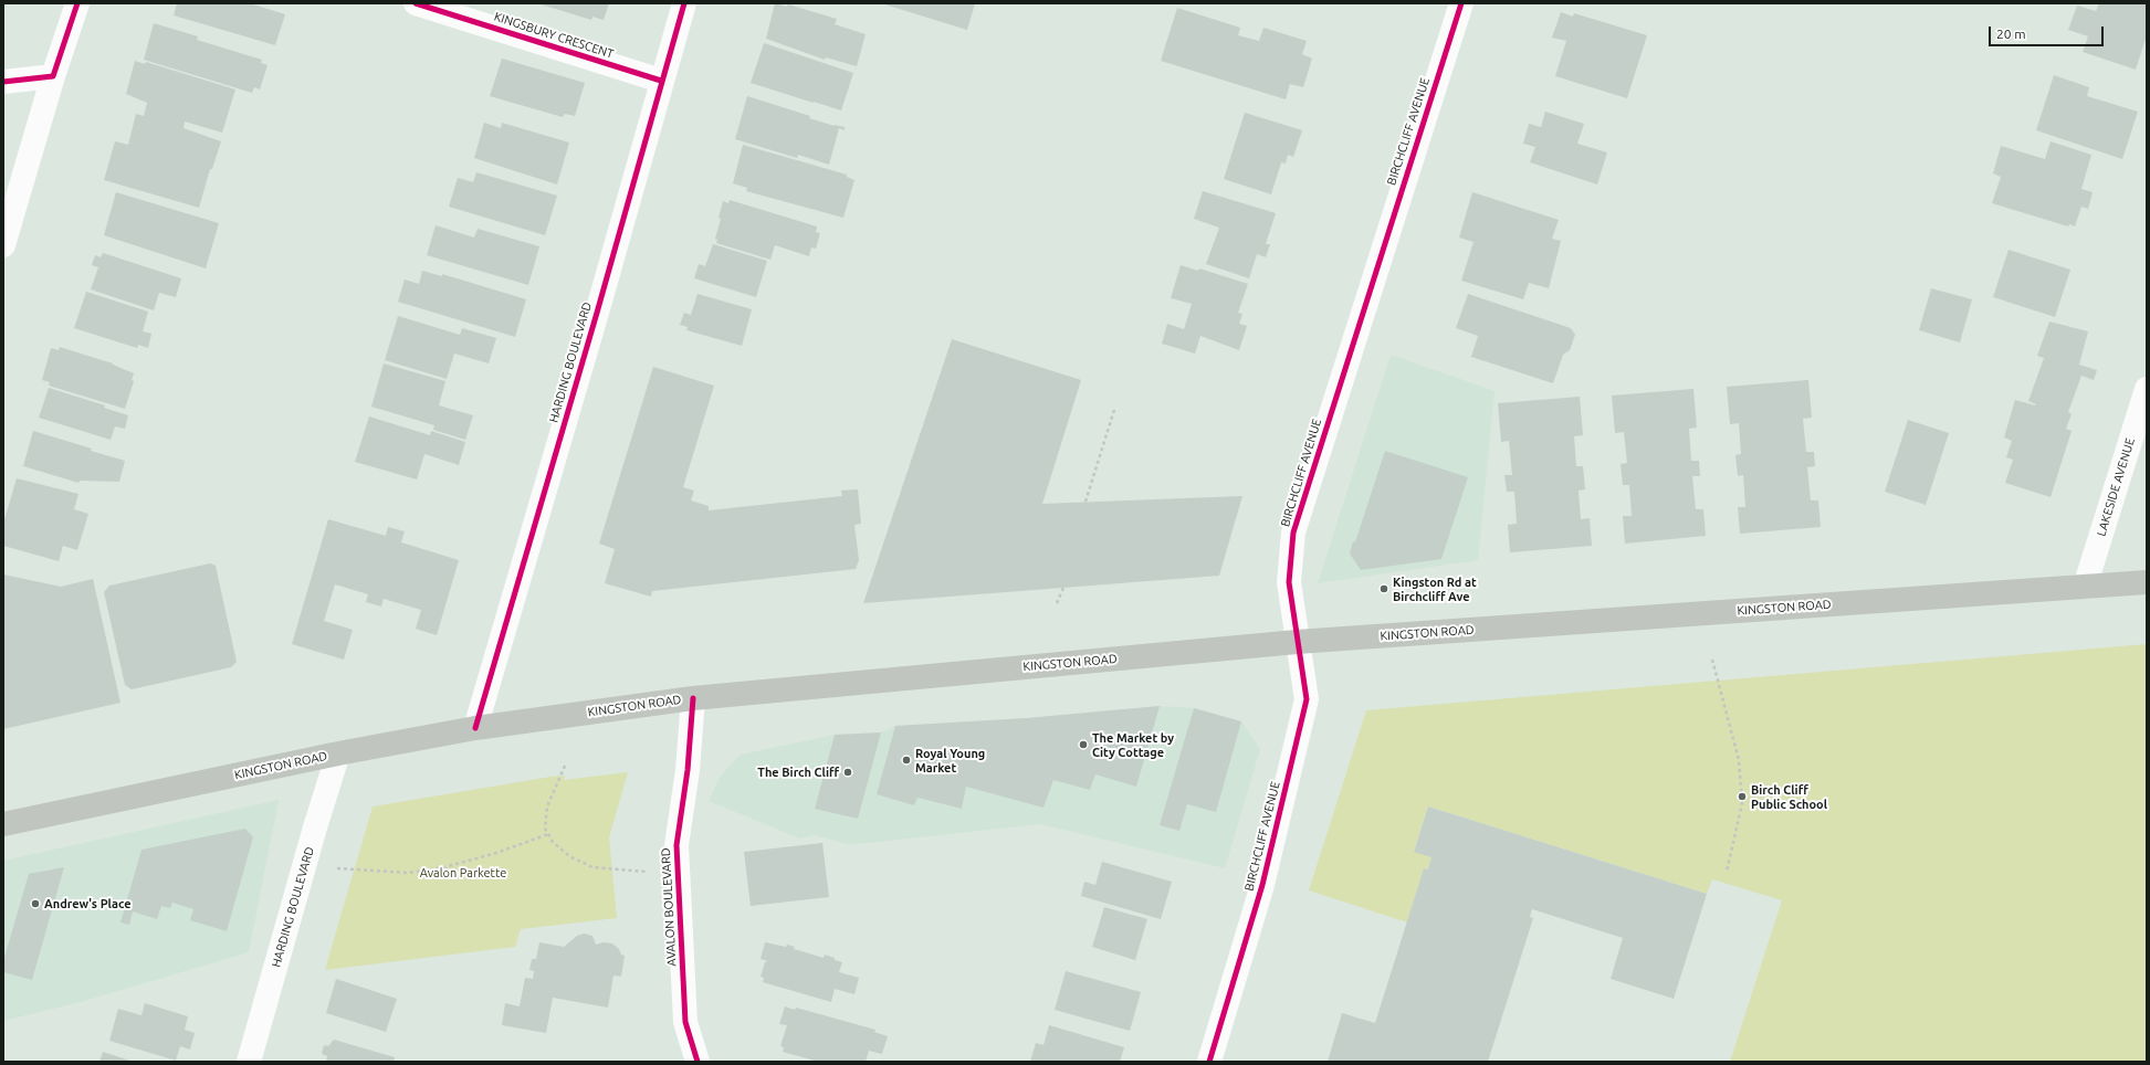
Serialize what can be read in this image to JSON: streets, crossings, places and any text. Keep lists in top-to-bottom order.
{
  "streets": {
    "main road": ["KINGSTON ROAD"],
    "street": [
      "KINGSBURY CRESCENT",
      "BIRCHCLIFF AVENUE",
      "HARDING BOULEVARD",
      "LAKESIDE AVENUE",
      "AVALON BOULEVARD"
    ]
  },
  "crossings": [
    ["KINGSBURY CRESCENT", "HARDING BOULEVARD"],
    ["BIRCHCLIFF AVENUE", "KINGSTON ROAD"],
    ["HARDING BOULEVARD", "KINGSTON ROAD"],
    ["LAKESIDE AVENUE", "KINGSTON ROAD"],
    ["KINGSTON ROAD", "AVALON BOULEVARD"]
  ],
  "parks": ["Avalon Parkette"],
  "places": [
    "Kingston Rd at Birchcliff Ave",
    "The Market by City Cottage",
    "Royal Young Market",
    "The Birch Cliff",
    "Birch Cliff Public School",
    "Andrew's Place"
  ],
  "scale_bar": "20 m"
}
